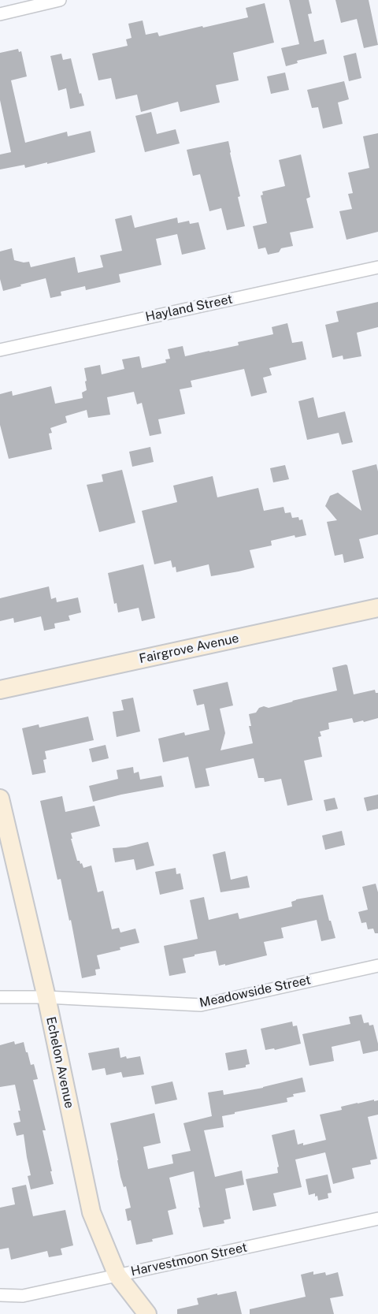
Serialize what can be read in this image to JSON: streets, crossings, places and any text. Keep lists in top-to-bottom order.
{
  "streets": {
    "street": [
      "Hayland Street",
      "Fairgrove Avenue",
      "Meadowside Street",
      "Echelon Avenue",
      "Harvestmoon Street"
    ]
  },
  "crossings": [
    ["Meadowside Street", "Echelon Avenue"],
    ["Echelon Avenue", "Harvestmoon Street"]
  ]
}
